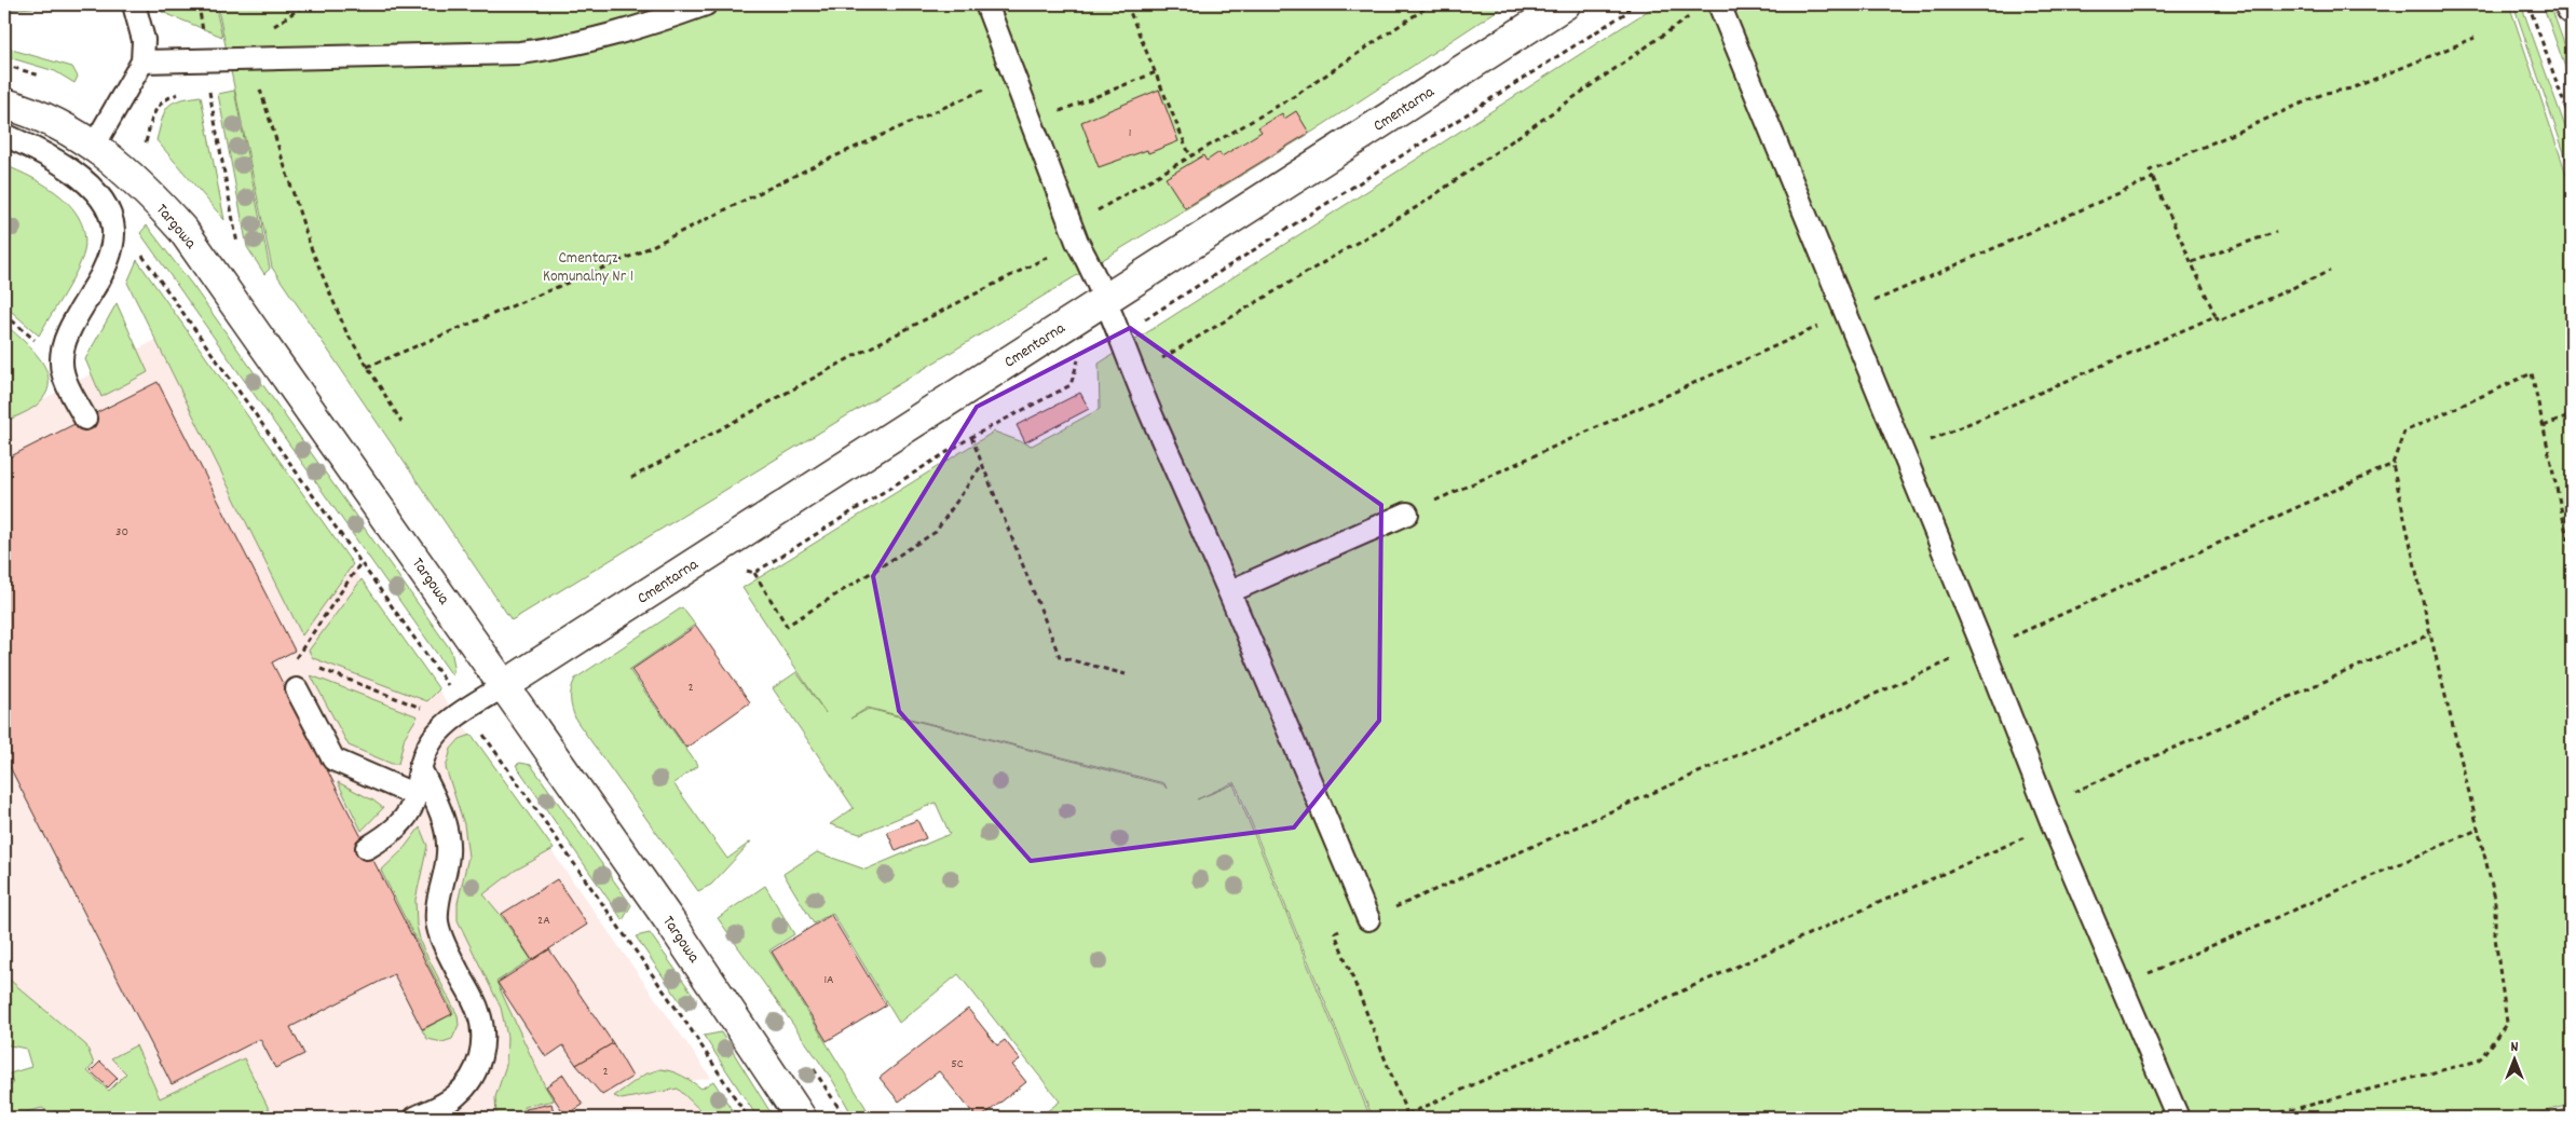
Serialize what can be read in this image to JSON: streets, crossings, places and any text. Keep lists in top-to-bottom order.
{
  "streets": {
    "street": ["Cmentarna", "Targowa"]
  },
  "crossings": [
    ["Cmentarna", "Targowa"]
  ],
  "parks": ["Cmentarz Komunalny Nr 1"],
  "house_numbers": [
    "1",
    "30",
    "2",
    "2A",
    "1A",
    "5C",
    "2"
  ],
  "north": "top"
}
